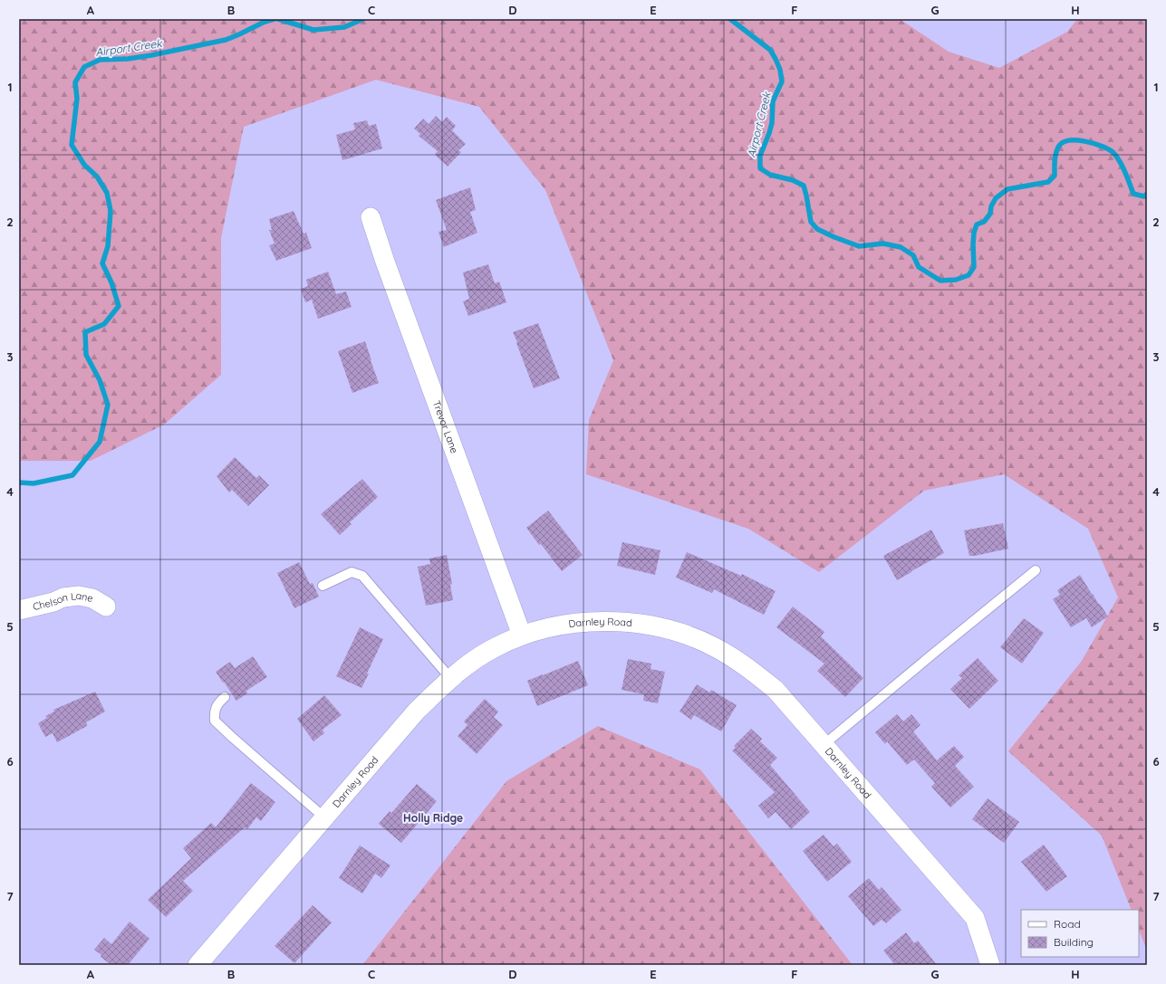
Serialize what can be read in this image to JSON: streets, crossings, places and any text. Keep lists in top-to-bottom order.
{
  "streets": {
    "street": ["Trevor Lane", "Chelson Lane", "Darnley Road"]
  },
  "crossings": [
    ["Trevor Lane", "Darnley Road"]
  ],
  "districts": ["Holly Ridge"],
  "water": ["Airport Creek"],
  "legend": ["Road", "Building"],
  "grid": {
    "columns": [
      "A",
      "B",
      "C",
      "D",
      "E",
      "F",
      "G",
      "H"
    ],
    "rows": [
      "1",
      "2",
      "3",
      "4",
      "5",
      "6",
      "7"
    ]
  }
}
